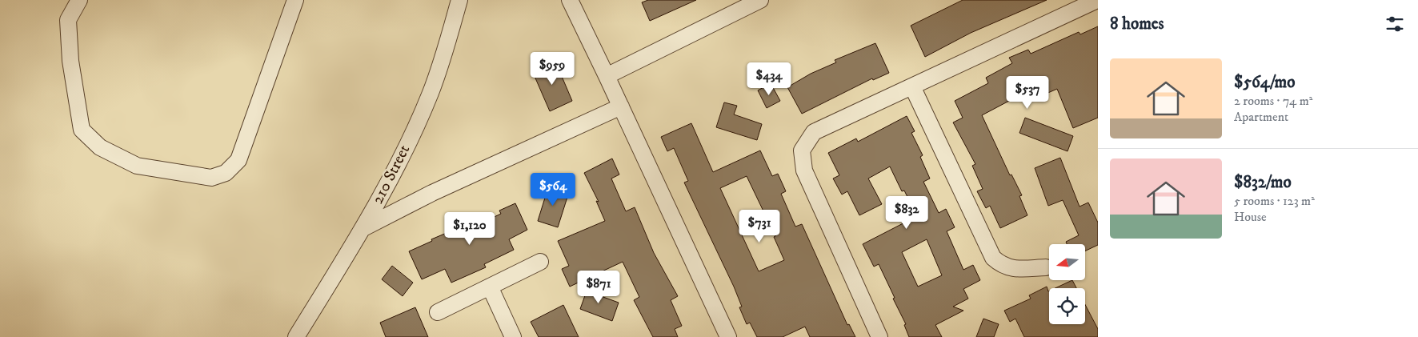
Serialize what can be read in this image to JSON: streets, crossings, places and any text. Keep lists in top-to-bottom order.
{
  "streets": {
    "street": ["210 Street"]
  },
  "north": "left",
  "page": {
    "heading": "8 homes",
    "list": [
      {
        "name": "$564/mo",
        "note": "2 rooms · 74 m² · Apartment"
      },
      {
        "name": "$832/mo",
        "note": "5 rooms · 123 m² · House"
      }
    ],
    "price": [
      "$959",
      "$434",
      "$537",
      "$564",
      "$832",
      "$731",
      "$1,120",
      "$871"
    ]
  }
}
